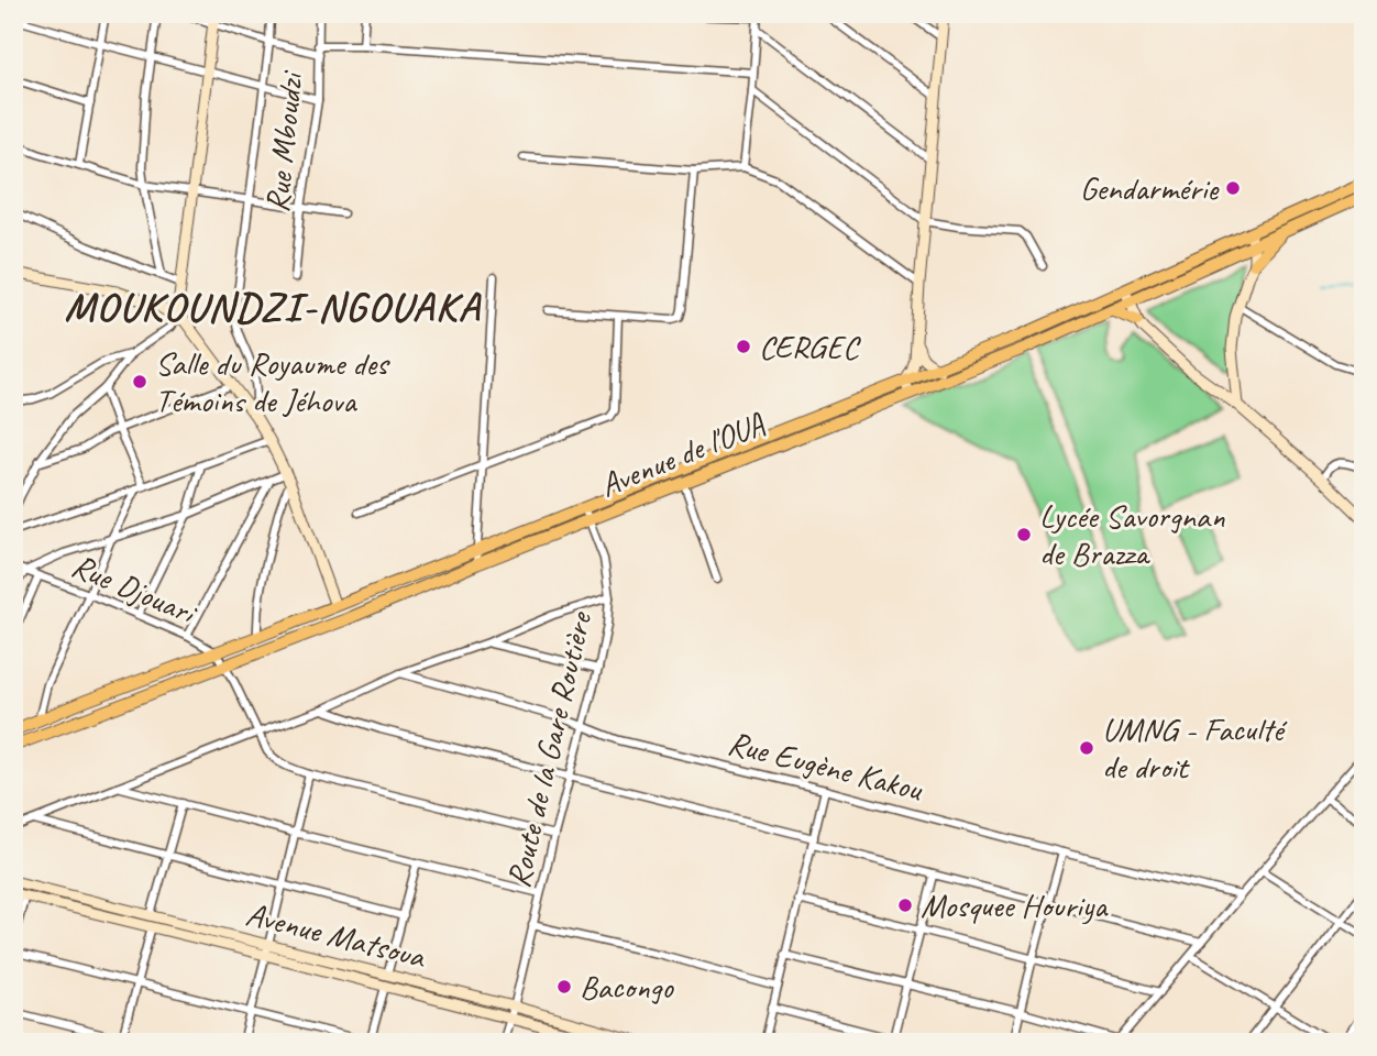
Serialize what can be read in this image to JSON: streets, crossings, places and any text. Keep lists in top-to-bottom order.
{
  "streets": {
    "main road": ["Avenue de l'OUA"],
    "street": [
      "Rue Mboudzi",
      "Rue Djouari",
      "Route de la Gare Routière",
      "Rue Eugène Kakou",
      "Avenue Matsoua"
    ]
  },
  "crossings": [
    ["Avenue de l'OUA", "Rue Djouari"],
    ["Avenue de l'OUA", "Route de la Gare Routière"],
    ["Rue Djouari", "Route de la Gare Routière"],
    ["Route de la Gare Routière", "Rue Eugène Kakou"],
    ["Route de la Gare Routière", "Avenue Matsoua"]
  ],
  "districts": ["MOUKOUNDZI-NGOUAKA"],
  "places": [
    "Gendarmérie",
    "CERGEC",
    "Salle du Royaume des Témoins de Jéhova",
    "Lycée Savorgnan de Brazza",
    "UMNG - Faculté de droit",
    "Mosquee Houriya",
    "Bacongo"
  ]
}
